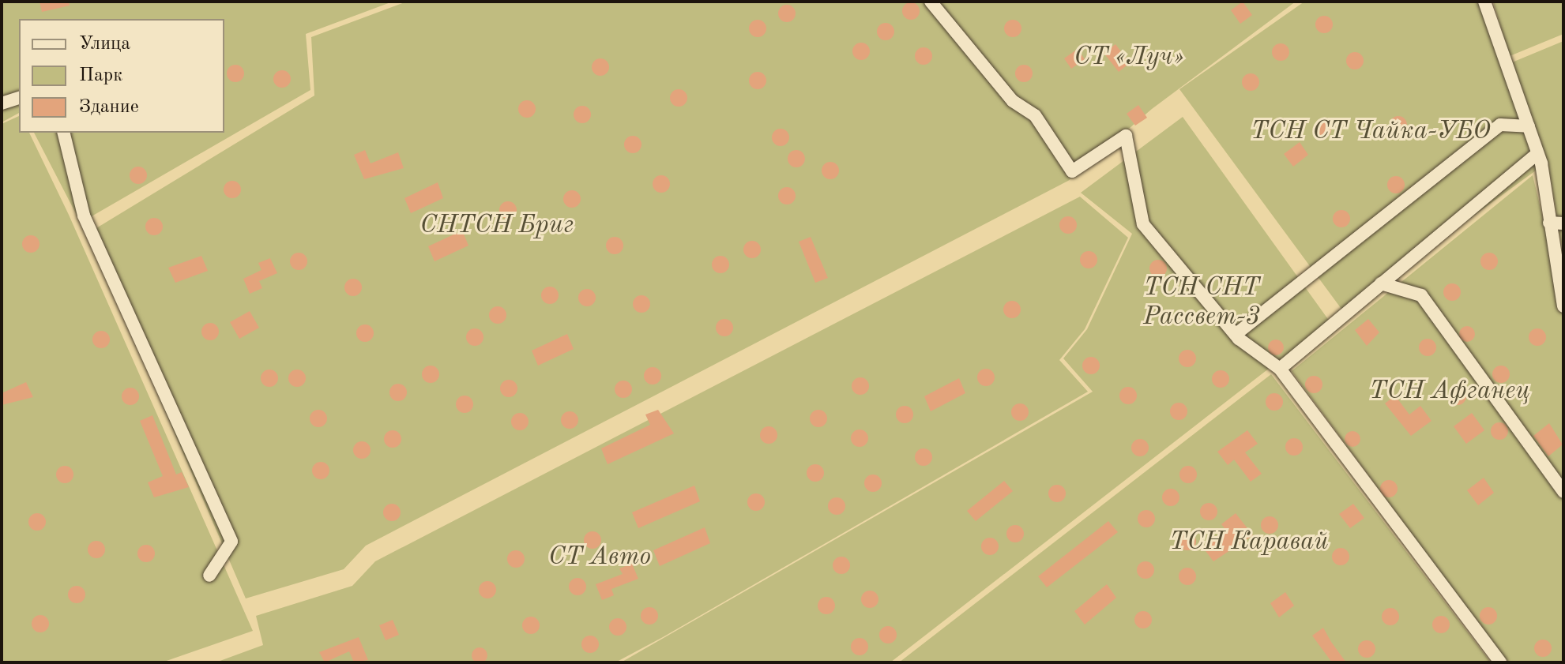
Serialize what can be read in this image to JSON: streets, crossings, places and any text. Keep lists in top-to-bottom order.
{
  "parks": [
    "СТ «Луч»",
    "ТСН СТ Чайка-УБО",
    "СНТСН Бриг",
    "ТСН СНТ Рассвет-3",
    "ТСН Афганец",
    "ТСН Каравай",
    "СТ Авто"
  ],
  "legend": ["Улица", "Парк", "Здание"]
}
